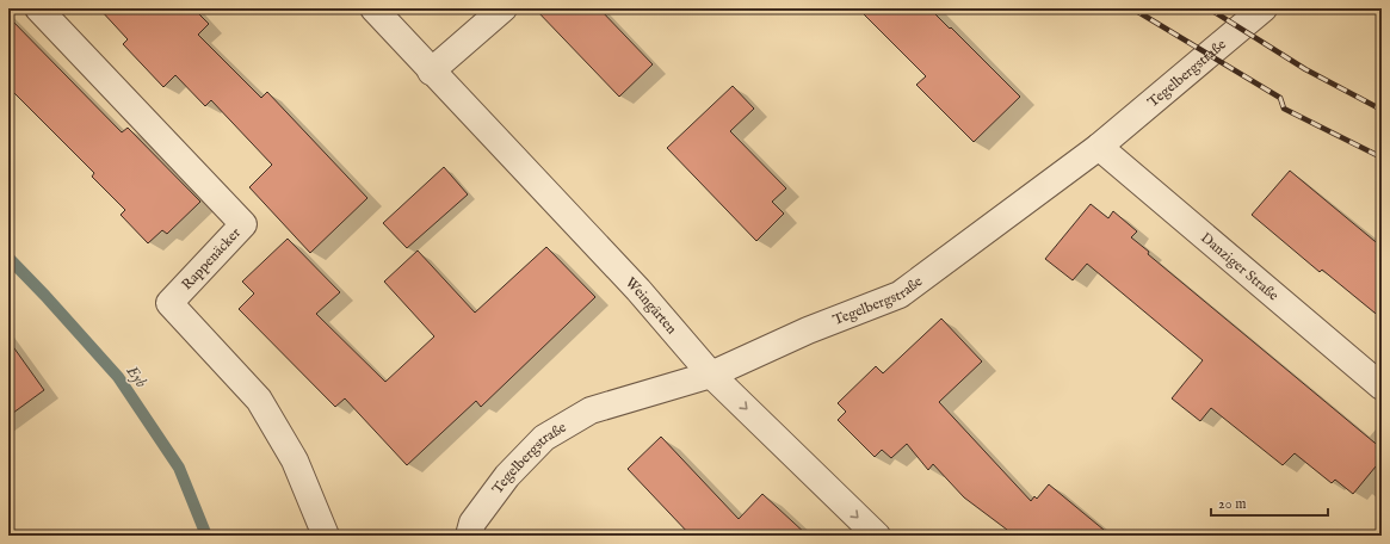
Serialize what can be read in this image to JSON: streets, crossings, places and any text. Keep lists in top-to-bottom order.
{
  "streets": {
    "street": [
      "Tegelbergstraße",
      "Rappenäcker",
      "Danziger Straße",
      "Weingärten"
    ]
  },
  "crossings": [
    ["Tegelbergstraße", "Danziger Straße"],
    ["Tegelbergstraße", "Weingärten"]
  ],
  "water": ["Eyb"],
  "scale_bar": "20 m"
}
